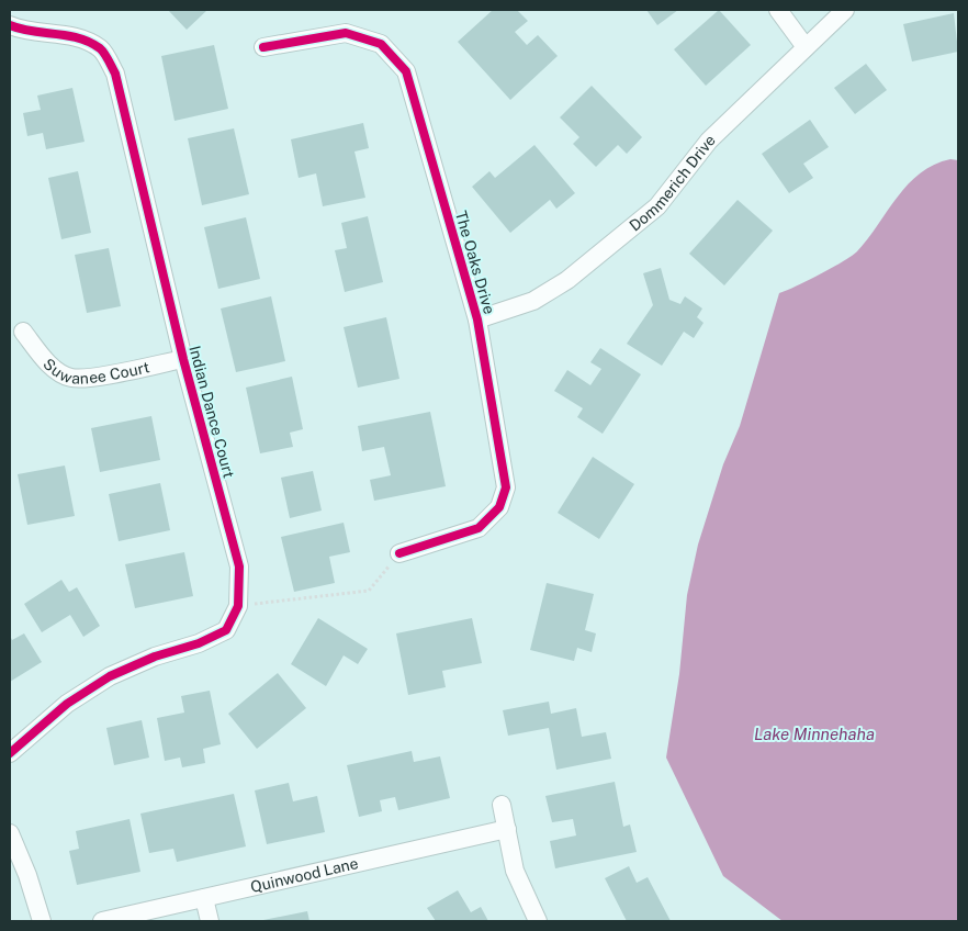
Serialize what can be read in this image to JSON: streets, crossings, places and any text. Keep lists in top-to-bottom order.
{
  "streets": {
    "street": [
      "Dommerich Drive",
      "The Oaks Drive",
      "Suwanee Court",
      "Indian Dance Court",
      "Quinwood Lane"
    ]
  },
  "crossings": [
    ["Dommerich Drive", "The Oaks Drive"],
    ["Suwanee Court", "Indian Dance Court"]
  ],
  "water": ["Lake Minnehaha"]
}
